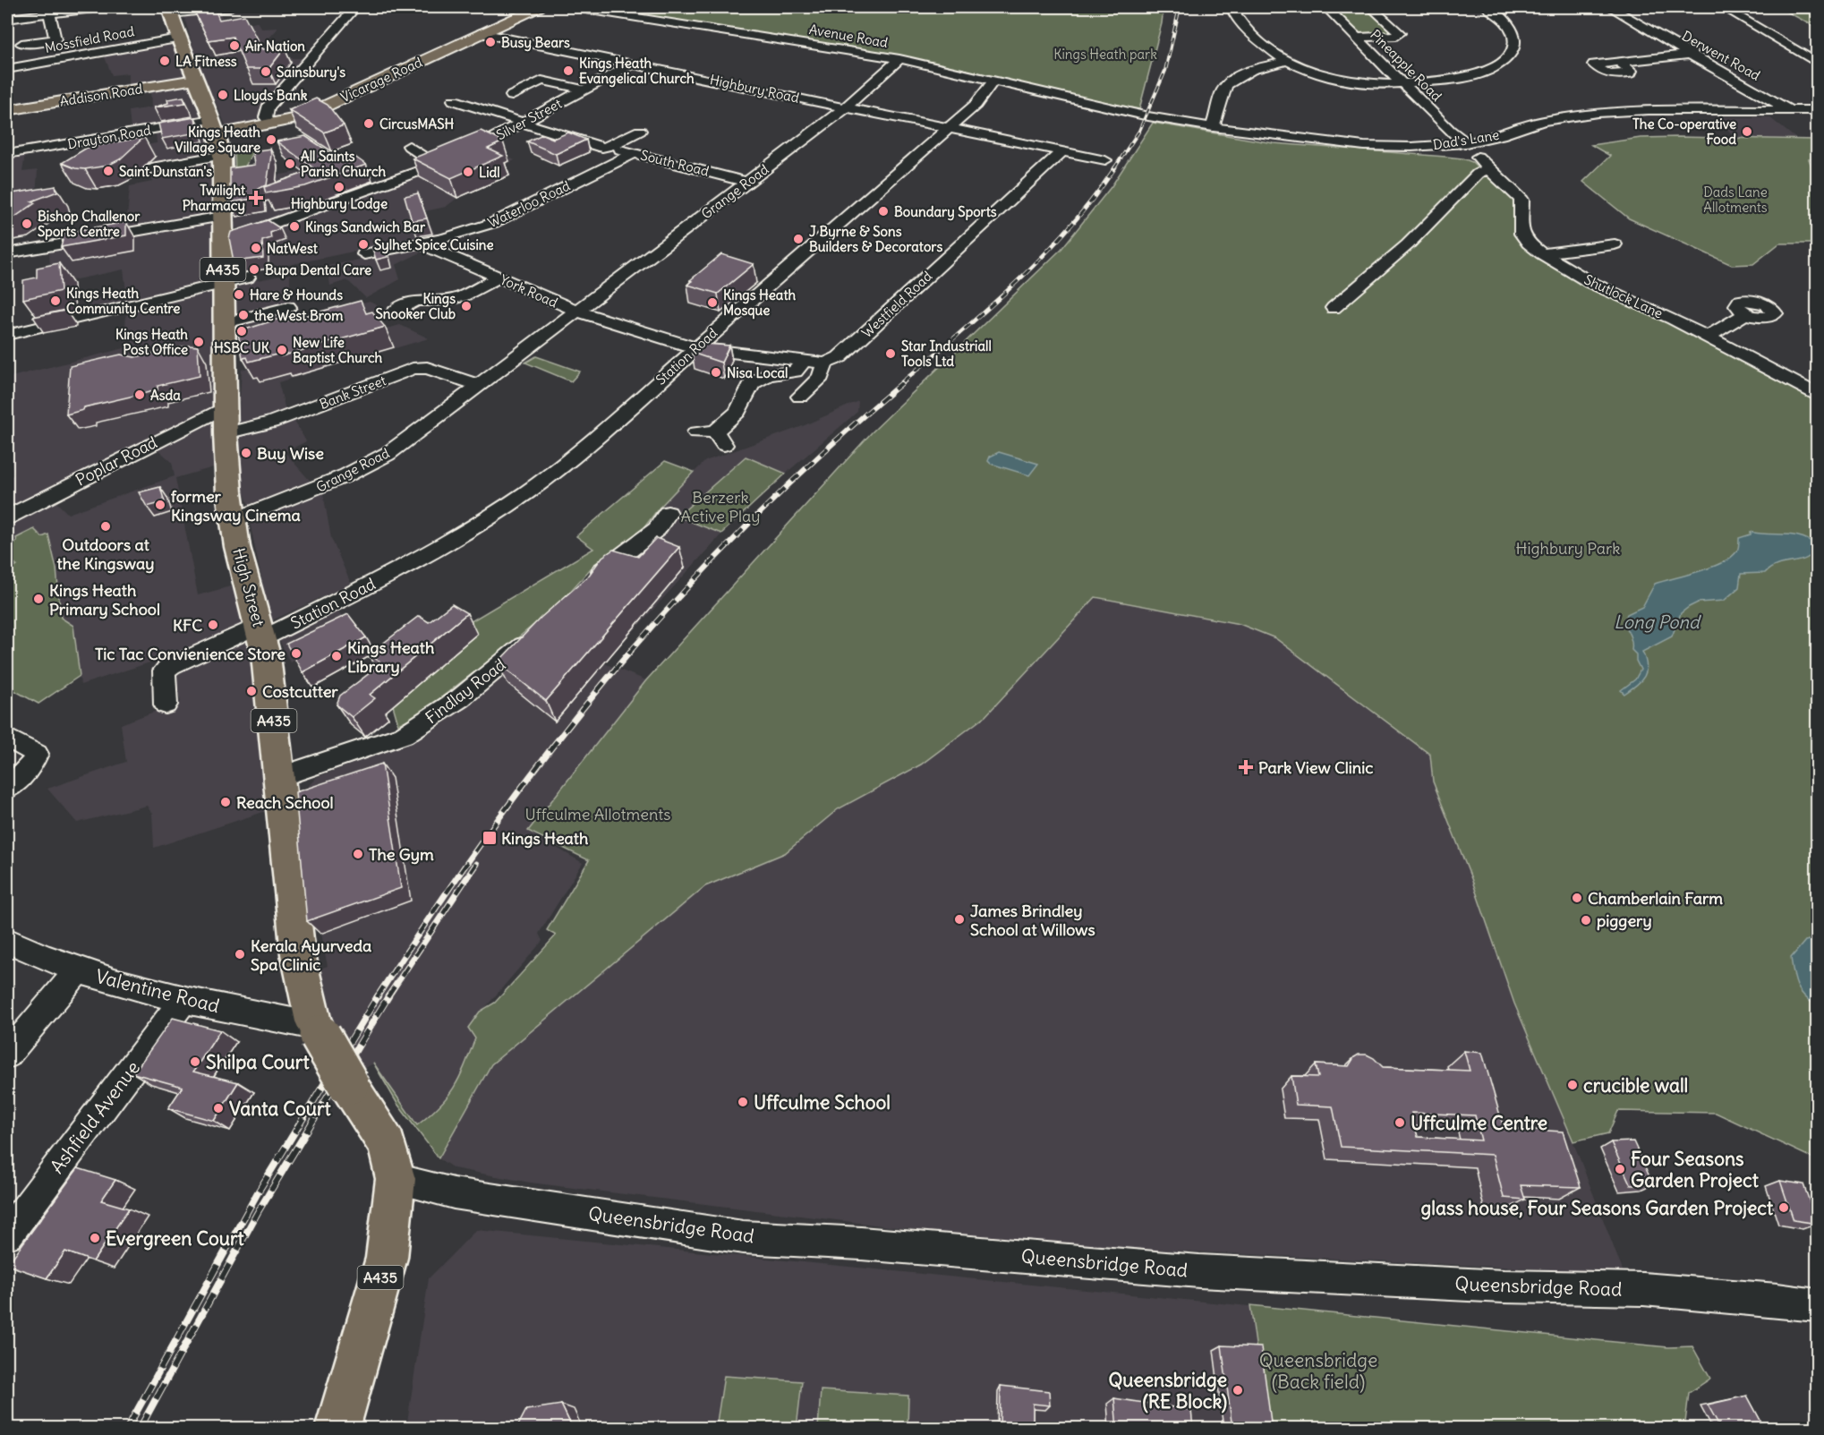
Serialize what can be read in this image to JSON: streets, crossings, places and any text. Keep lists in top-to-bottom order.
{
  "streets": {
    "highway": ["A435", "High Street"],
    "main road": ["Vicarage Road", "Addison Road"],
    "street": [
      "Avenue Road",
      "Mossfield Road",
      "Derwent Road",
      "Pineapple Road",
      "Highbury Road",
      "Silver Street",
      "Drayton Road",
      "Dad's Lane",
      "South Road",
      "Grange Road",
      "Waterloo Road",
      "York Road",
      "Shutlock Lane",
      "Westfield Road",
      "Station Road",
      "Bank Street",
      "Poplar Road",
      "Findlay Road",
      "Valentine Road",
      "Ashfield Avenue",
      "Queensbridge Road"
    ]
  },
  "crossings": [
    ["Avenue Road", "Dad's Lane"],
    ["Avenue Road", "Grange Road"],
    ["Avenue Road", "Station Road"],
    ["Mossfield Road", "A435"],
    ["Derwent Road", "Dad's Lane"],
    ["Pineapple Road", "Dad's Lane"],
    ["Vicarage Road", "Highbury Road"],
    ["Vicarage Road", "Drayton Road"],
    ["Vicarage Road", "A435"],
    ["Vicarage Road", "High Street"],
    ["Highbury Road", "Silver Street"],
    ["Highbury Road", "Grange Road"],
    ["Highbury Road", "Westfield Road"],
    ["Highbury Road", "Station Road"],
    ["Addison Road", "A435"],
    ["Silver Street", "South Road"],
    ["Silver Street", "High Street"],
    ["Drayton Road", "A435"],
    ["Drayton Road", "High Street"],
    ["South Road", "Grange Road"],
    ["South Road", "Waterloo Road"],
    ["Grange Road", "York Road"],
    ["Grange Road", "Bank Street"],
    ["Grange Road", "High Street"],
    ["Waterloo Road", "York Road"],
    ["A435", "High Street"],
    ["A435", "Valentine Road"],
    ["A435", "Queensbridge Road"],
    ["York Road", "Station Road"],
    ["Station Road", "High Street"],
    ["Bank Street", "Poplar Road"],
    ["Bank Street", "High Street"],
    ["Poplar Road", "High Street"],
    ["High Street", "Findlay Road"],
    ["High Street", "Valentine Road"],
    ["Valentine Road", "Ashfield Avenue"]
  ],
  "water": ["Long Pond"],
  "parks": [
    "Kings Heath park",
    "Dads Lane Allotments",
    "Berzerk Active Play",
    "Highbury Park",
    "Uffculme Allotments",
    "Queensbridge (Back field)"
  ],
  "places": {
    "other": [
      "Busy Bears",
      "Air Nation",
      "LA Fitness",
      "Kings Heath Evangelical Church",
      "Sainsbury's",
      "Lloyds Bank",
      "CircusMASH",
      "The Co-operative Food",
      "Kings Heath Village Square",
      "All Saints Parish Church",
      "Saint Dunstan's",
      "Lidl",
      "Highbury Lodge",
      "Boundary Sports",
      "Bishop Challenor Sports Centre",
      "Kings Sandwich Bar",
      "J Byrne & Sons Builders & Decorators",
      "Sylhet Spice Cuisine",
      "NatWest",
      "Bupa Dental Care",
      "Hare & Hounds",
      "Kings Heath Community Centre",
      "Kings Heath Mosque",
      "Kings Snooker Club",
      "the West Brom",
      "HSBC UK",
      "Kings Heath Post Office",
      "New Life Baptist Church",
      "Star Industriall Tools Ltd",
      "Nisa Local",
      "Asda",
      "Buy Wise",
      "former Kingsway Cinema",
      "Outdoors at the Kingsway",
      "Kings Heath Primary School",
      "KFC",
      "Tic Tac Convienience Store",
      "Kings Heath Library",
      "Costcutter",
      "Reach School",
      "The Gym",
      "Chamberlain Farm",
      "James Brindley School at Willows",
      "piggery",
      "Kerala Ayurveda Spa Clinic",
      "Shilpa Court",
      "crucible wall",
      "Uffculme School",
      "Vanta Court",
      "Uffculme Centre",
      "Four Seasons Garden Project",
      "glass house, Four Seasons Garden Project",
      "Evergreen Court",
      "Queensbridge (RE Block)"
    ],
    "health": ["Twilight Pharmacy", "Park View Clinic"],
    "transit": ["Kings Heath"]
  }
}
